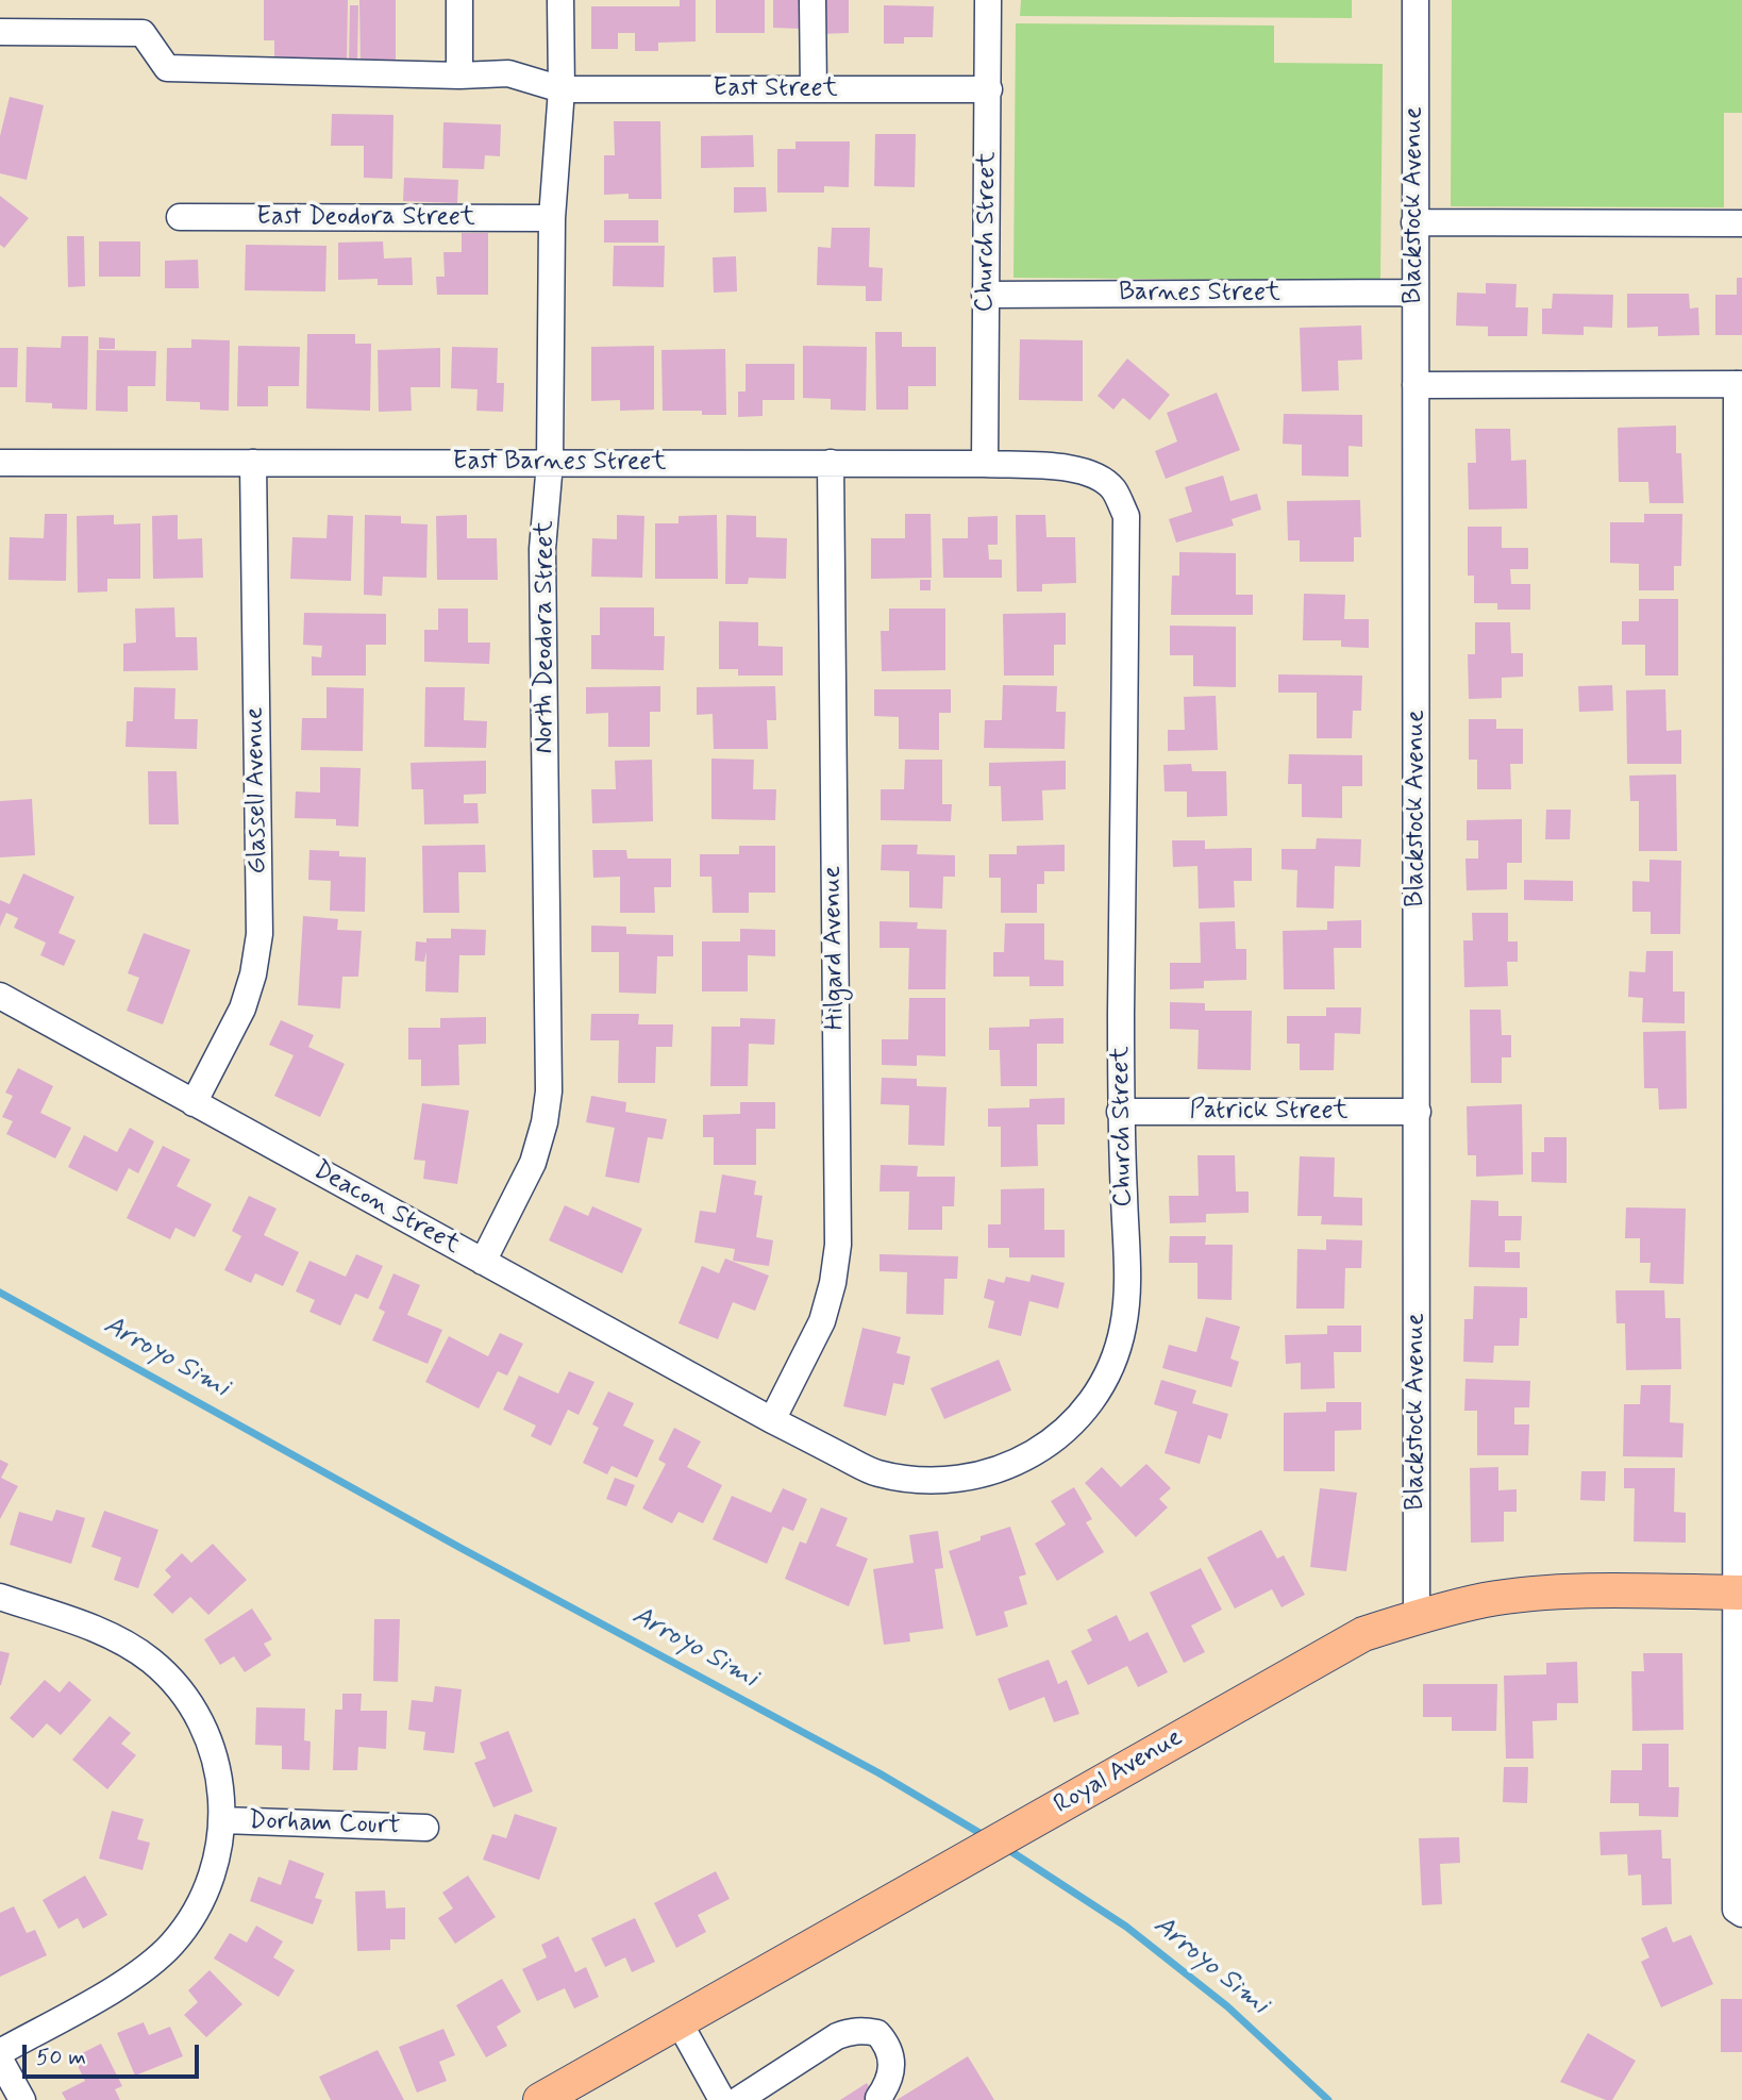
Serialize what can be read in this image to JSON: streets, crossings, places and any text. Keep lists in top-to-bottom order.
{
  "streets": {
    "main road": ["Royal Avenue"],
    "street": [
      "East Street",
      "Blackstock Avenue",
      "East Deodora Street",
      "Church Street",
      "Barnes Street",
      "East Barnes Street",
      "North Deodora Street",
      "Glassell Avenue",
      "Hilgard Avenue",
      "Patrick Street",
      "Deacon Street",
      "Dorham Court"
    ]
  },
  "crossings": [
    ["East Street", "Church Street"],
    ["East Street", "North Deodora Street"],
    ["Blackstock Avenue", "Barnes Street"],
    ["Blackstock Avenue", "Patrick Street"],
    ["Blackstock Avenue", "Royal Avenue"],
    ["East Deodora Street", "North Deodora Street"],
    ["Church Street", "Barnes Street"],
    ["Church Street", "East Barnes Street"],
    ["Church Street", "Hilgard Avenue"],
    ["Church Street", "Patrick Street"],
    ["Church Street", "Deacon Street"],
    ["East Barnes Street", "North Deodora Street"],
    ["East Barnes Street", "Glassell Avenue"],
    ["East Barnes Street", "Hilgard Avenue"],
    ["North Deodora Street", "Deacon Street"],
    ["Glassell Avenue", "Deacon Street"],
    ["Hilgard Avenue", "Deacon Street"]
  ],
  "water": ["Arroyo Simi"],
  "scale_bar": "50 m"
}
